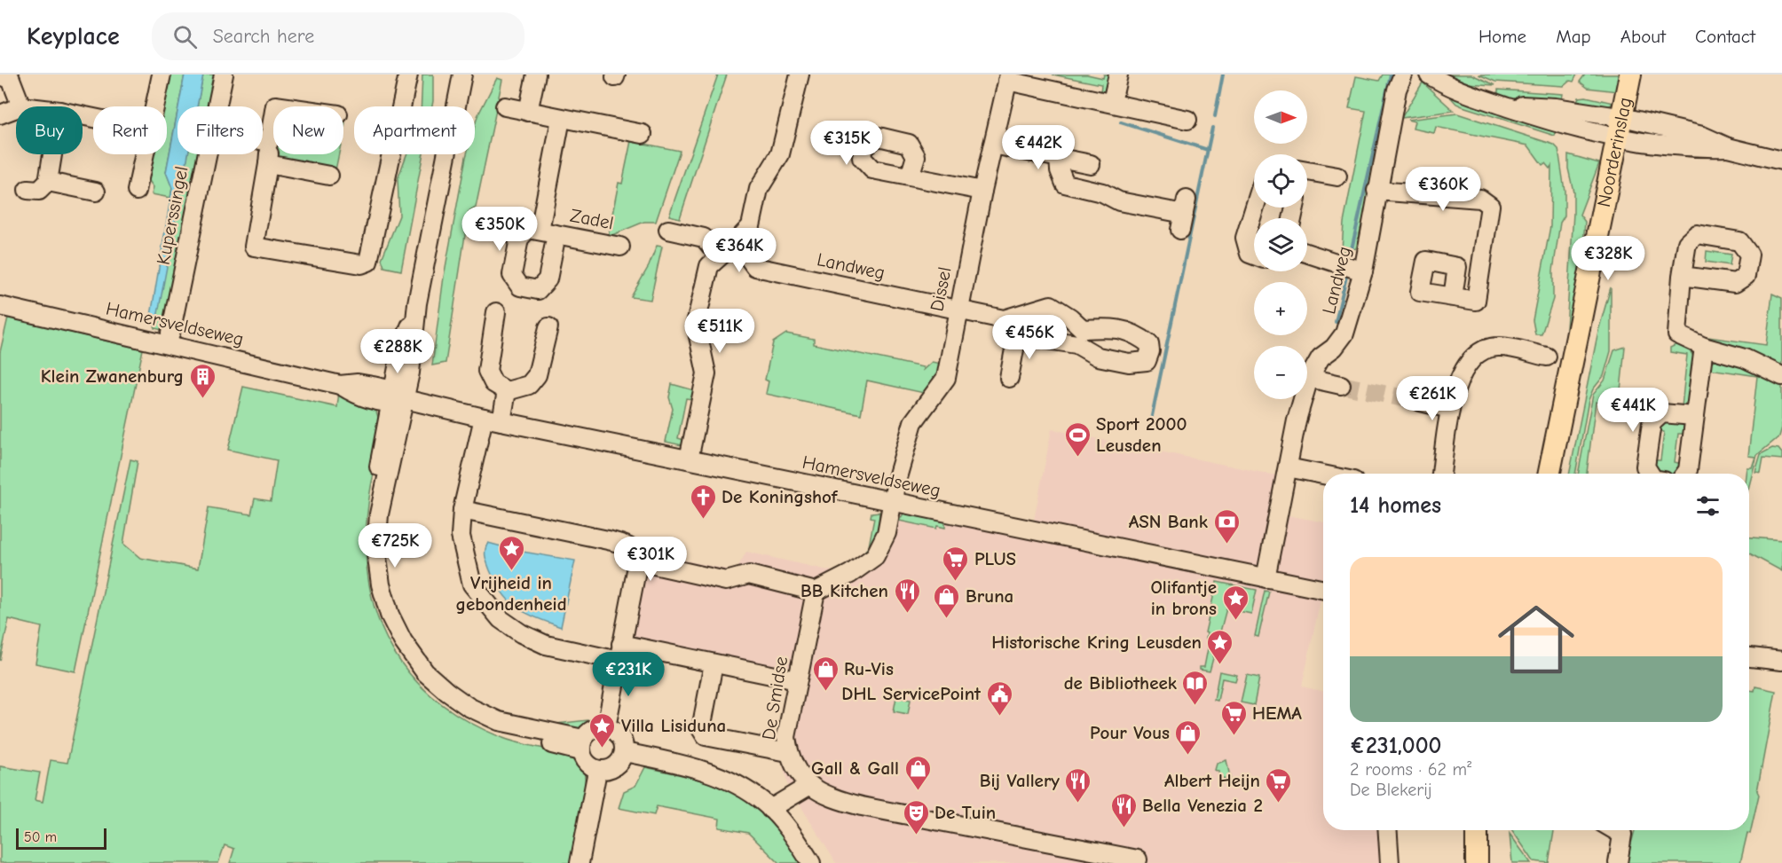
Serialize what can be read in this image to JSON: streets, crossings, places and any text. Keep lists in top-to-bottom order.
{
  "streets": {
    "main road": ["Noorderinslag"],
    "street": [
      "Kuperssingel",
      "Zadel",
      "Landweg",
      "Dissel",
      "Hamersveldseweg",
      "De Smidse"
    ]
  },
  "crossings": [
    ["Landweg", "Dissel"],
    ["Landweg", "Hamersveldseweg"],
    ["Dissel", "Hamersveldseweg"]
  ],
  "places": {
    "building": ["Klein Zwanenburg"],
    "sports": ["Sport 2000 Leusden"],
    "church": ["De Koningshof"],
    "bank": ["ASN Bank"],
    "place": [
      "Vrijheid in gebondenheid",
      "Olifantje in brons",
      "Historische Kring Leusden",
      "Villa Lisiduna"
    ],
    "supermarket": ["PLUS", "HEMA", "Albert Heijn"],
    "restaurant": ["BB Kitchen", "Bij Vallery", "Bella Venezia 2"],
    "shop": [
      "Bruna",
      "Ru-Vis",
      "Pour Vous",
      "Gall & Gall"
    ],
    "library": ["de Bibliotheek"],
    "public building": ["DHL ServicePoint"],
    "theatre": ["De Tuin"]
  },
  "scale_bar": "50 m",
  "north": "right",
  "page": {
    "header": "Keyplace",
    "search": "Search here",
    "nav": [
      "Home",
      "Map",
      "About",
      "Contact"
    ],
    "map_buttons": ["+", "−"],
    "chip": [
      "Buy",
      "Rent",
      "Filters",
      "New",
      "Apartment"
    ],
    "price": [
      "€315K",
      "€442K",
      "€360K",
      "€350K",
      "€364K",
      "€328K",
      "€511K",
      "€456K",
      "€288K",
      "€261K",
      "€441K",
      "€725K",
      "€301K",
      "€231K"
    ],
    "heading": "14 homes",
    "list": [
      {
        "name": "€231,000",
        "note": "2 rooms · 62 m² · De Blekerij"
      }
    ],
    "scale": "50 m"
  }
}
